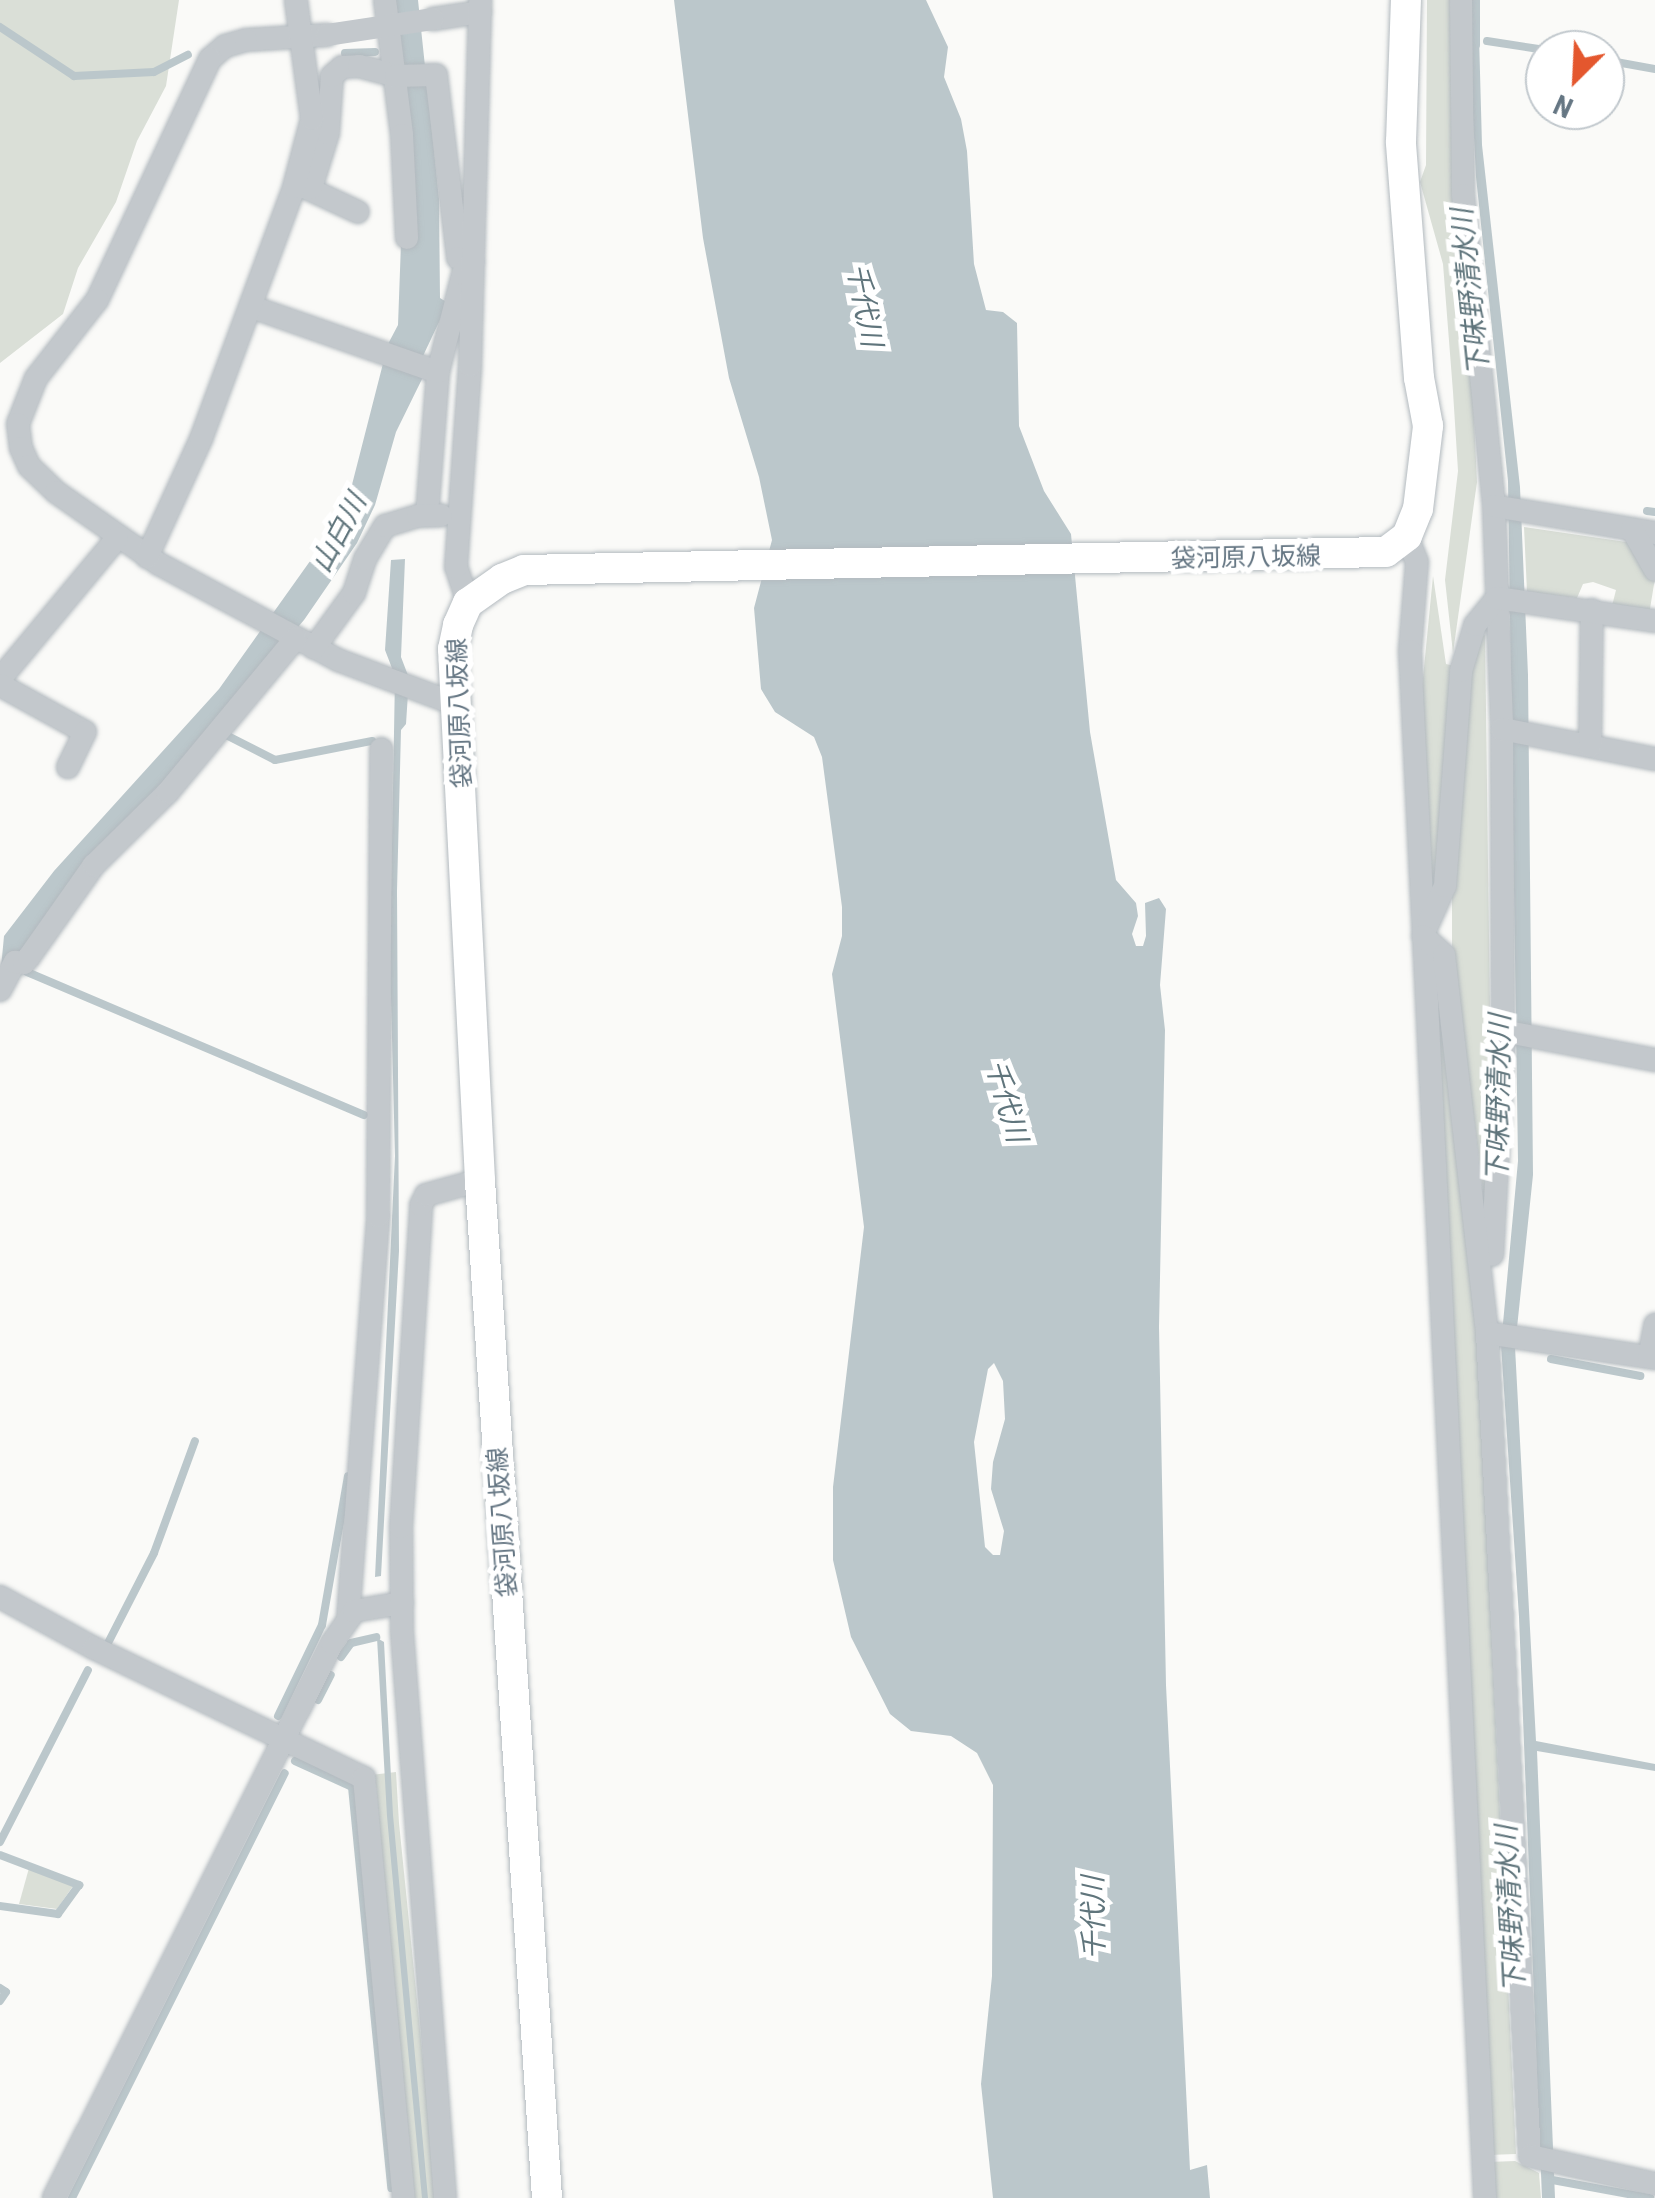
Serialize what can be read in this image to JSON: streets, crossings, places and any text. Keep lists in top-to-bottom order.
{
  "streets": {
    "main road": ["袋河原八坂線"]
  },
  "water": ["下味野清水川", "千代川", "山白川"],
  "north": "bottom left"
}
